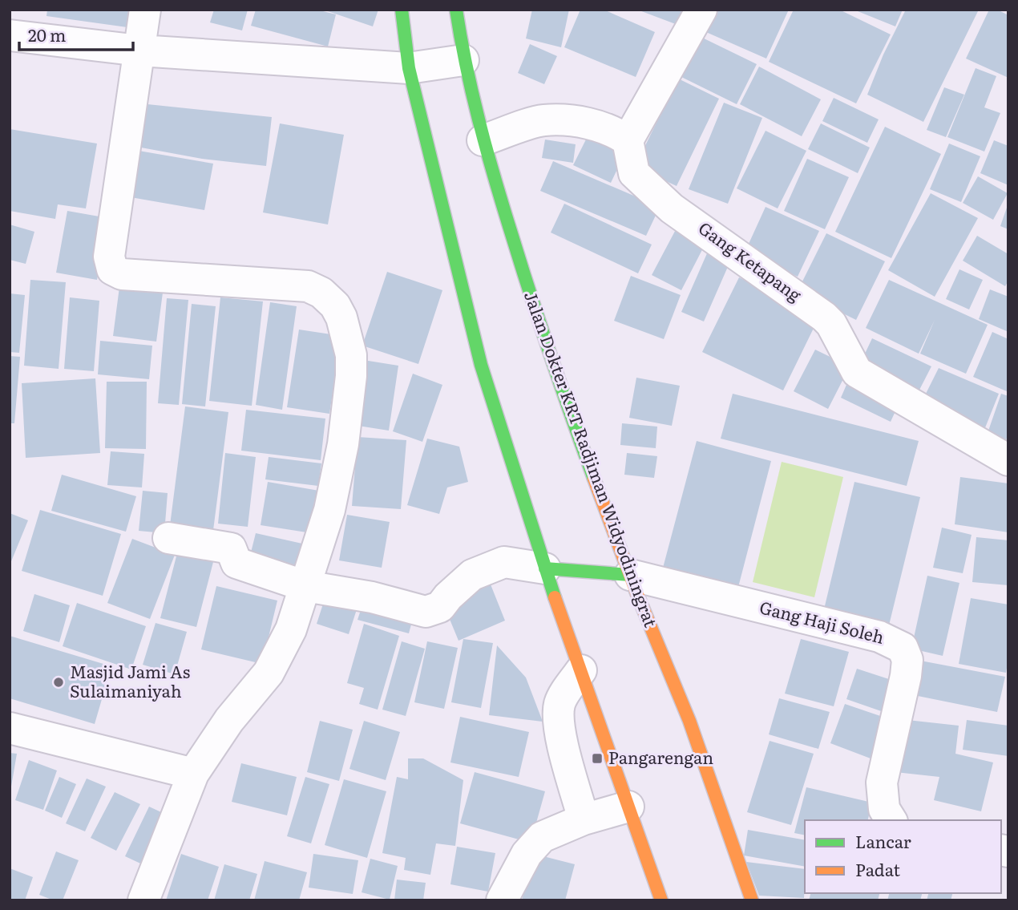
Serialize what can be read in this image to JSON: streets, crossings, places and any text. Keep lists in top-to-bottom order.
{
  "streets": {
    "main road": ["Jalan Dokter KRT Radjiman Widyodiningrat"],
    "street": ["Gang Ketapang", "Gang Haji Soleh"]
  },
  "crossings": [
    ["Jalan Dokter KRT Radjiman Widyodiningrat", "Gang Haji Soleh"]
  ],
  "places": {
    "other": ["Masjid Jami As Sulaimaniyah"],
    "transit": ["Pangarengan"]
  },
  "legend": ["Lancar", "Padat"],
  "scale_bar": "20 m"
}
